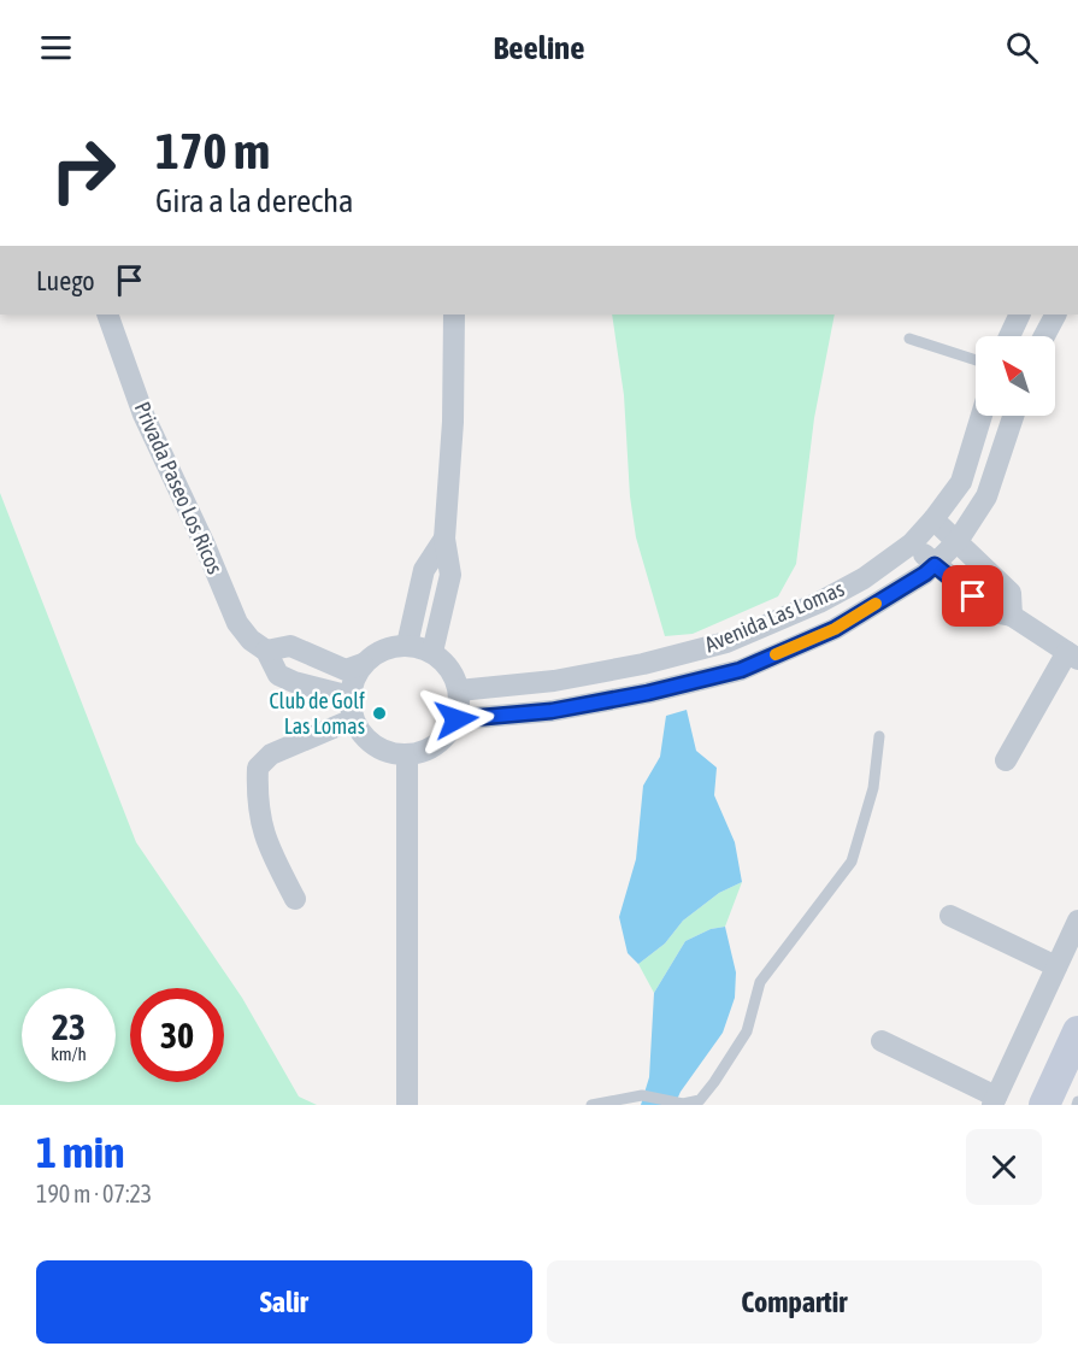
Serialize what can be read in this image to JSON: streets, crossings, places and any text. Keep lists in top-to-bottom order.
{
  "streets": {
    "street": ["Privada Paseo Los Ricos", "Avenida Las Lomas"]
  },
  "crossings": [
    ["Privada Paseo Los Ricos", "Avenida Las Lomas"]
  ],
  "places": ["Club de Golf Las Lomas"],
  "north": "top left",
  "page": {
    "header": "Beeline",
    "turn": ["170 m", "Gira a la derecha"],
    "then": "Luego",
    "speed": "23 km/h",
    "limit": "30",
    "heading": ["1 min", "190 m · 07:23"],
    "buttons": ["Salir", "Compartir"]
  }
}
